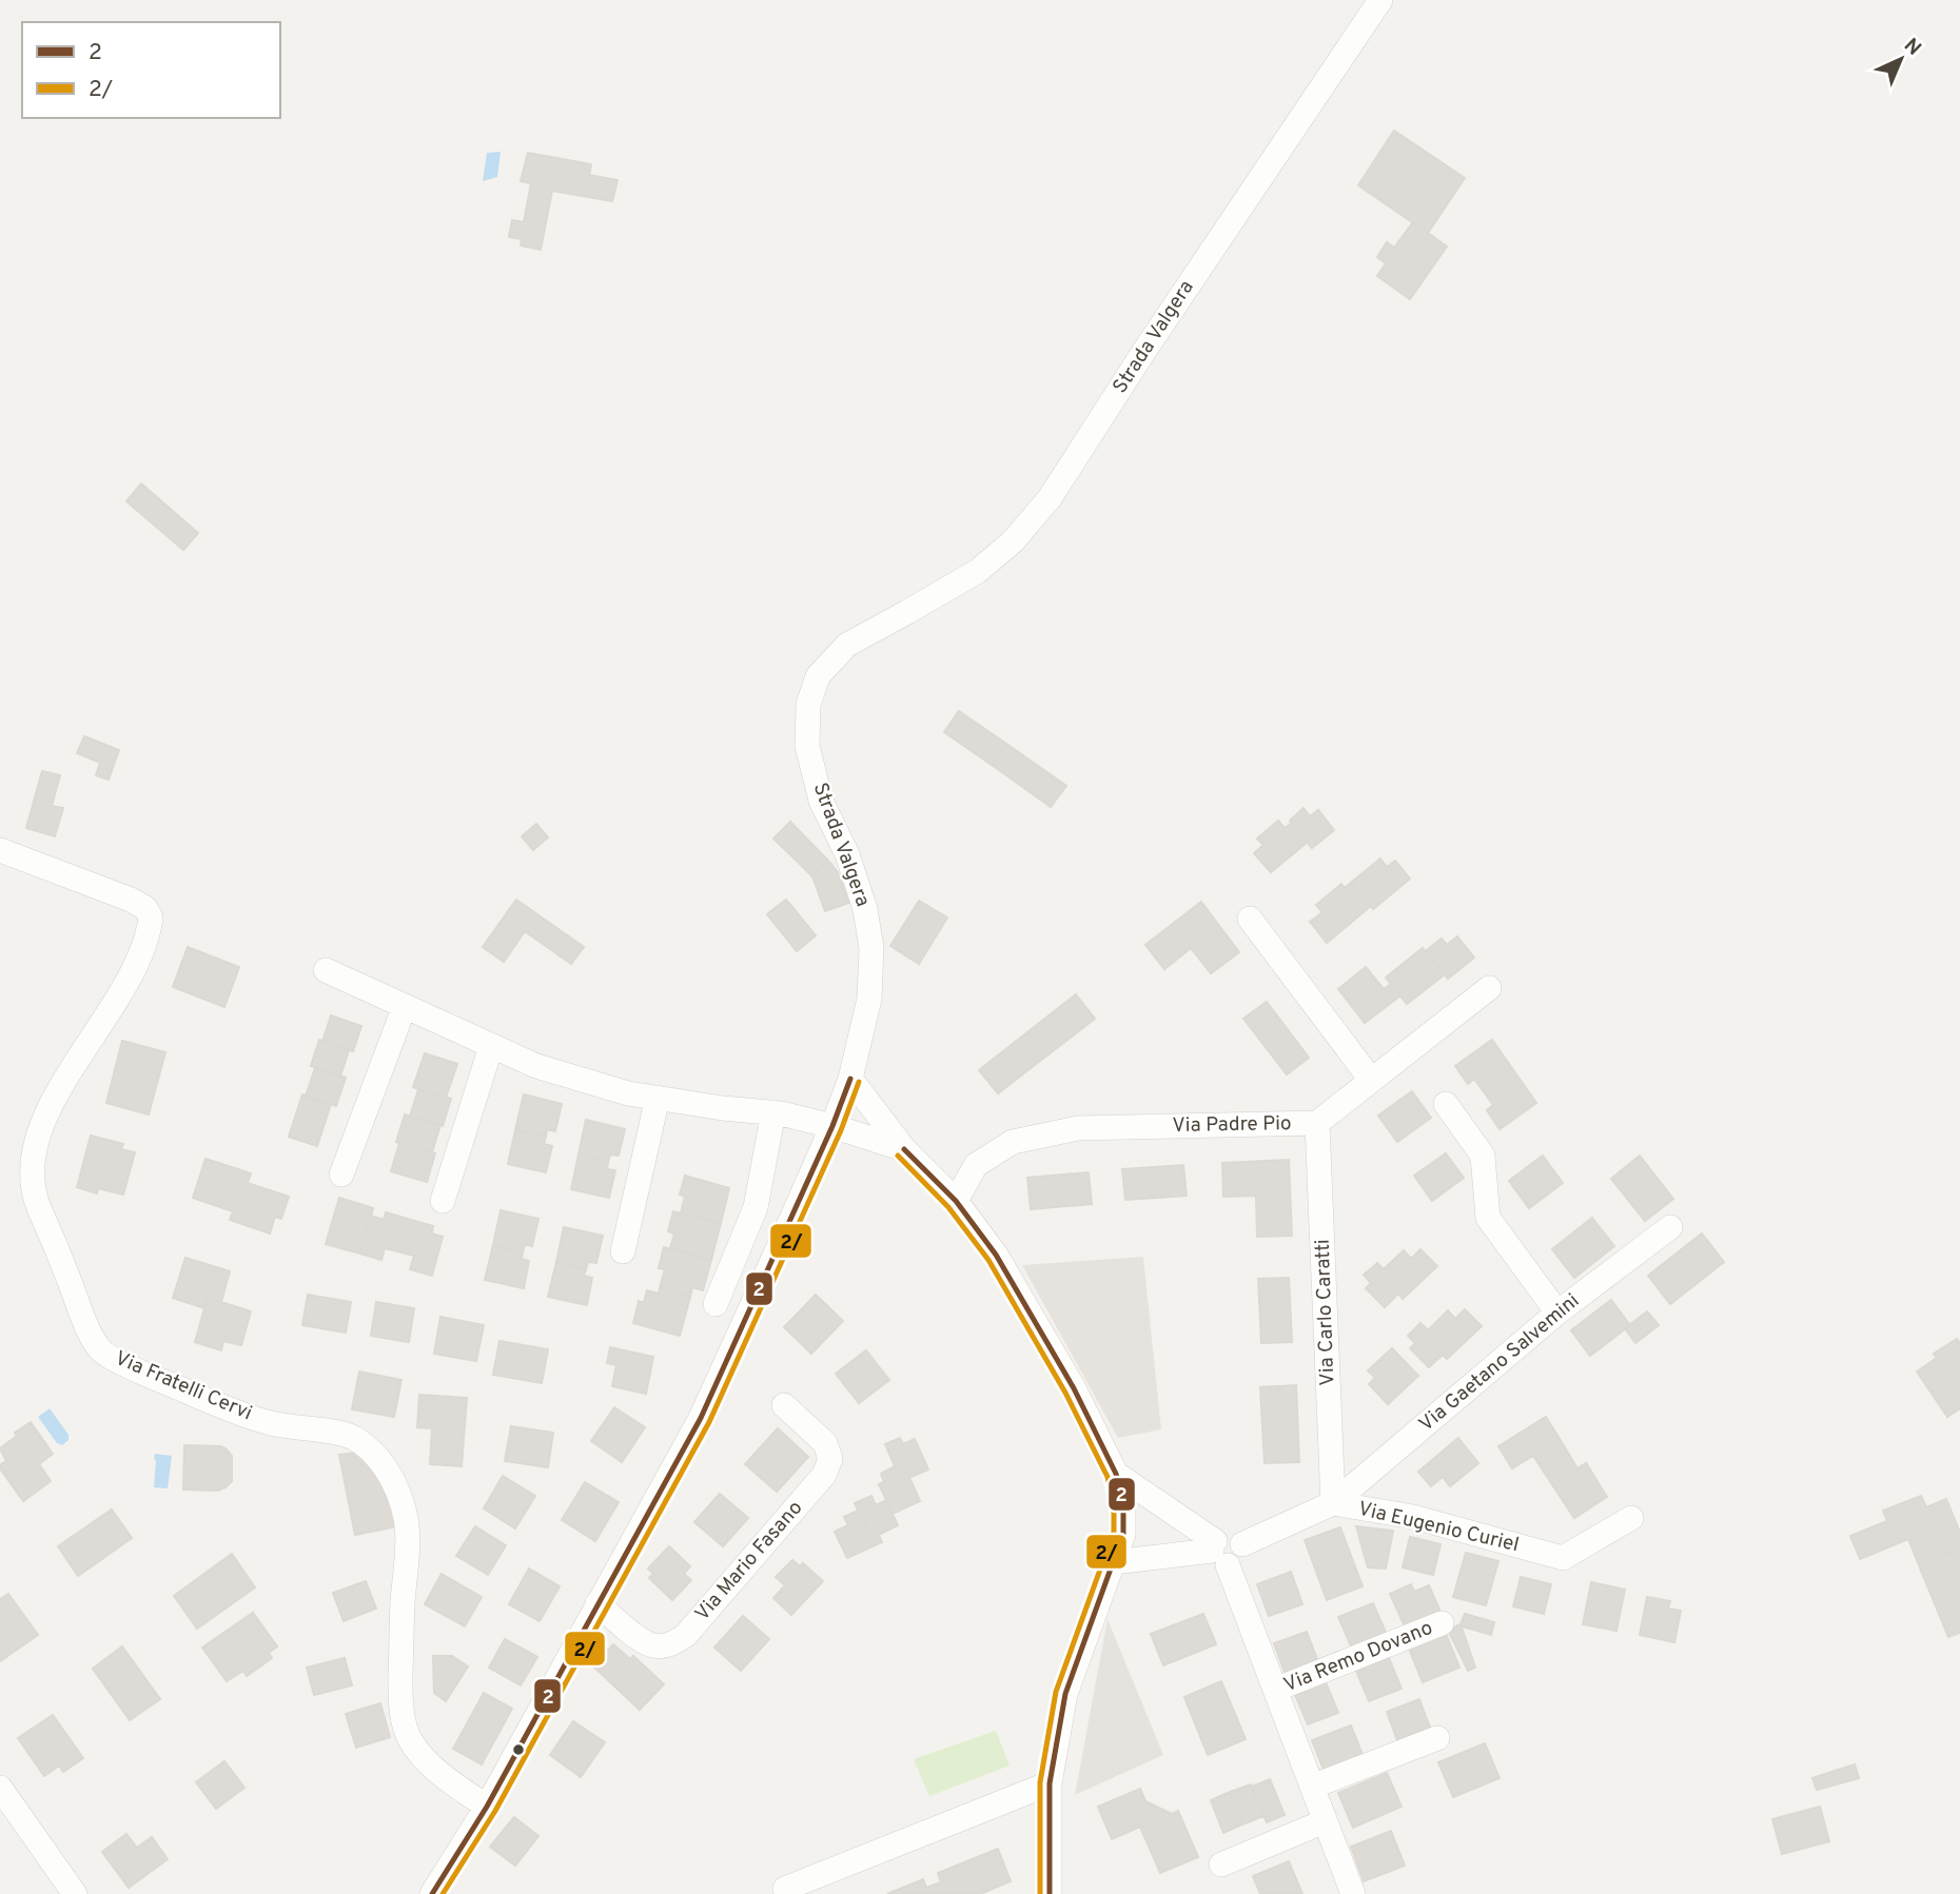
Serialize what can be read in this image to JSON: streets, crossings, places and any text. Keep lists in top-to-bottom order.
{
  "streets": {
    "street": [
      "Strada Valgera",
      "Via Padre Pio",
      "Via Carlo Caratti",
      "Via Gaetano Salvemini",
      "Via Fratelli Cervi",
      "Via Eugenio Curiel",
      "Via Mario Fasano",
      "Via Remo Dovano"
    ]
  },
  "crossings": [
    ["Strada Valgera", "Via Fratelli Cervi"],
    ["Strada Valgera", "Via Mario Fasano"],
    ["Via Padre Pio", "Via Carlo Caratti"],
    ["Via Carlo Caratti", "Via Gaetano Salvemini"],
    ["Via Carlo Caratti", "Via Eugenio Curiel"],
    ["Via Gaetano Salvemini", "Via Eugenio Curiel"]
  ],
  "lines": ["transit line 2", "transit line 2/"],
  "legend": ["2", "2/"],
  "north": "top right"
}
